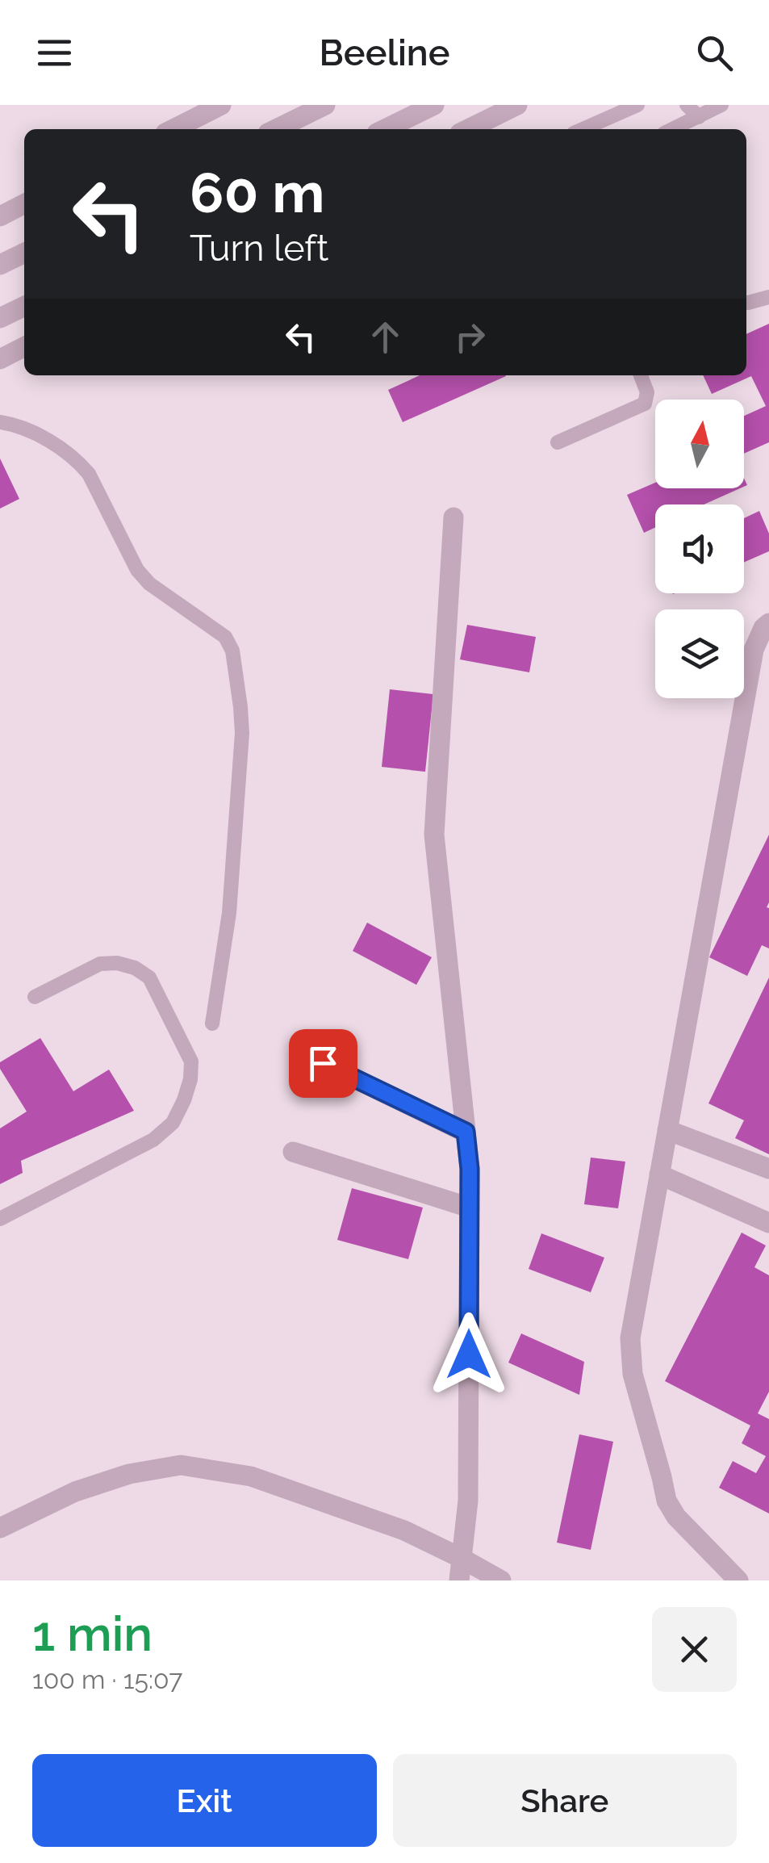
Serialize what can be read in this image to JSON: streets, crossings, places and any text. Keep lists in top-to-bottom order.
{
  "north": "top",
  "page": {
    "header": "Beeline",
    "turn": ["60 m", "Turn left"],
    "heading": ["1 min", "100 m · 15:07"],
    "buttons": ["Exit", "Share"]
  }
}
